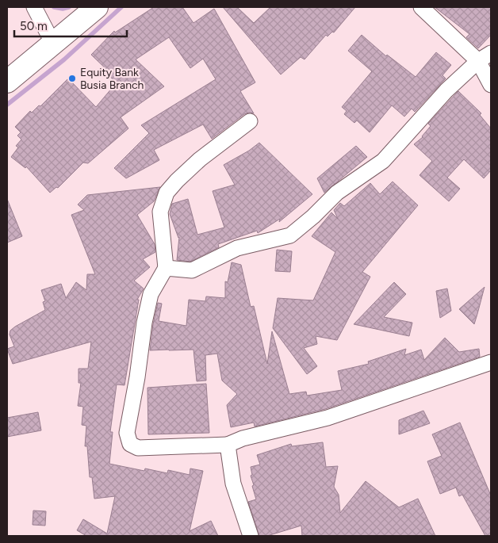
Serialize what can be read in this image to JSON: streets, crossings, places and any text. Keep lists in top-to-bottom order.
{
  "places": ["Equity Bank Busia Branch"],
  "scale_bar": "50 m"
}
